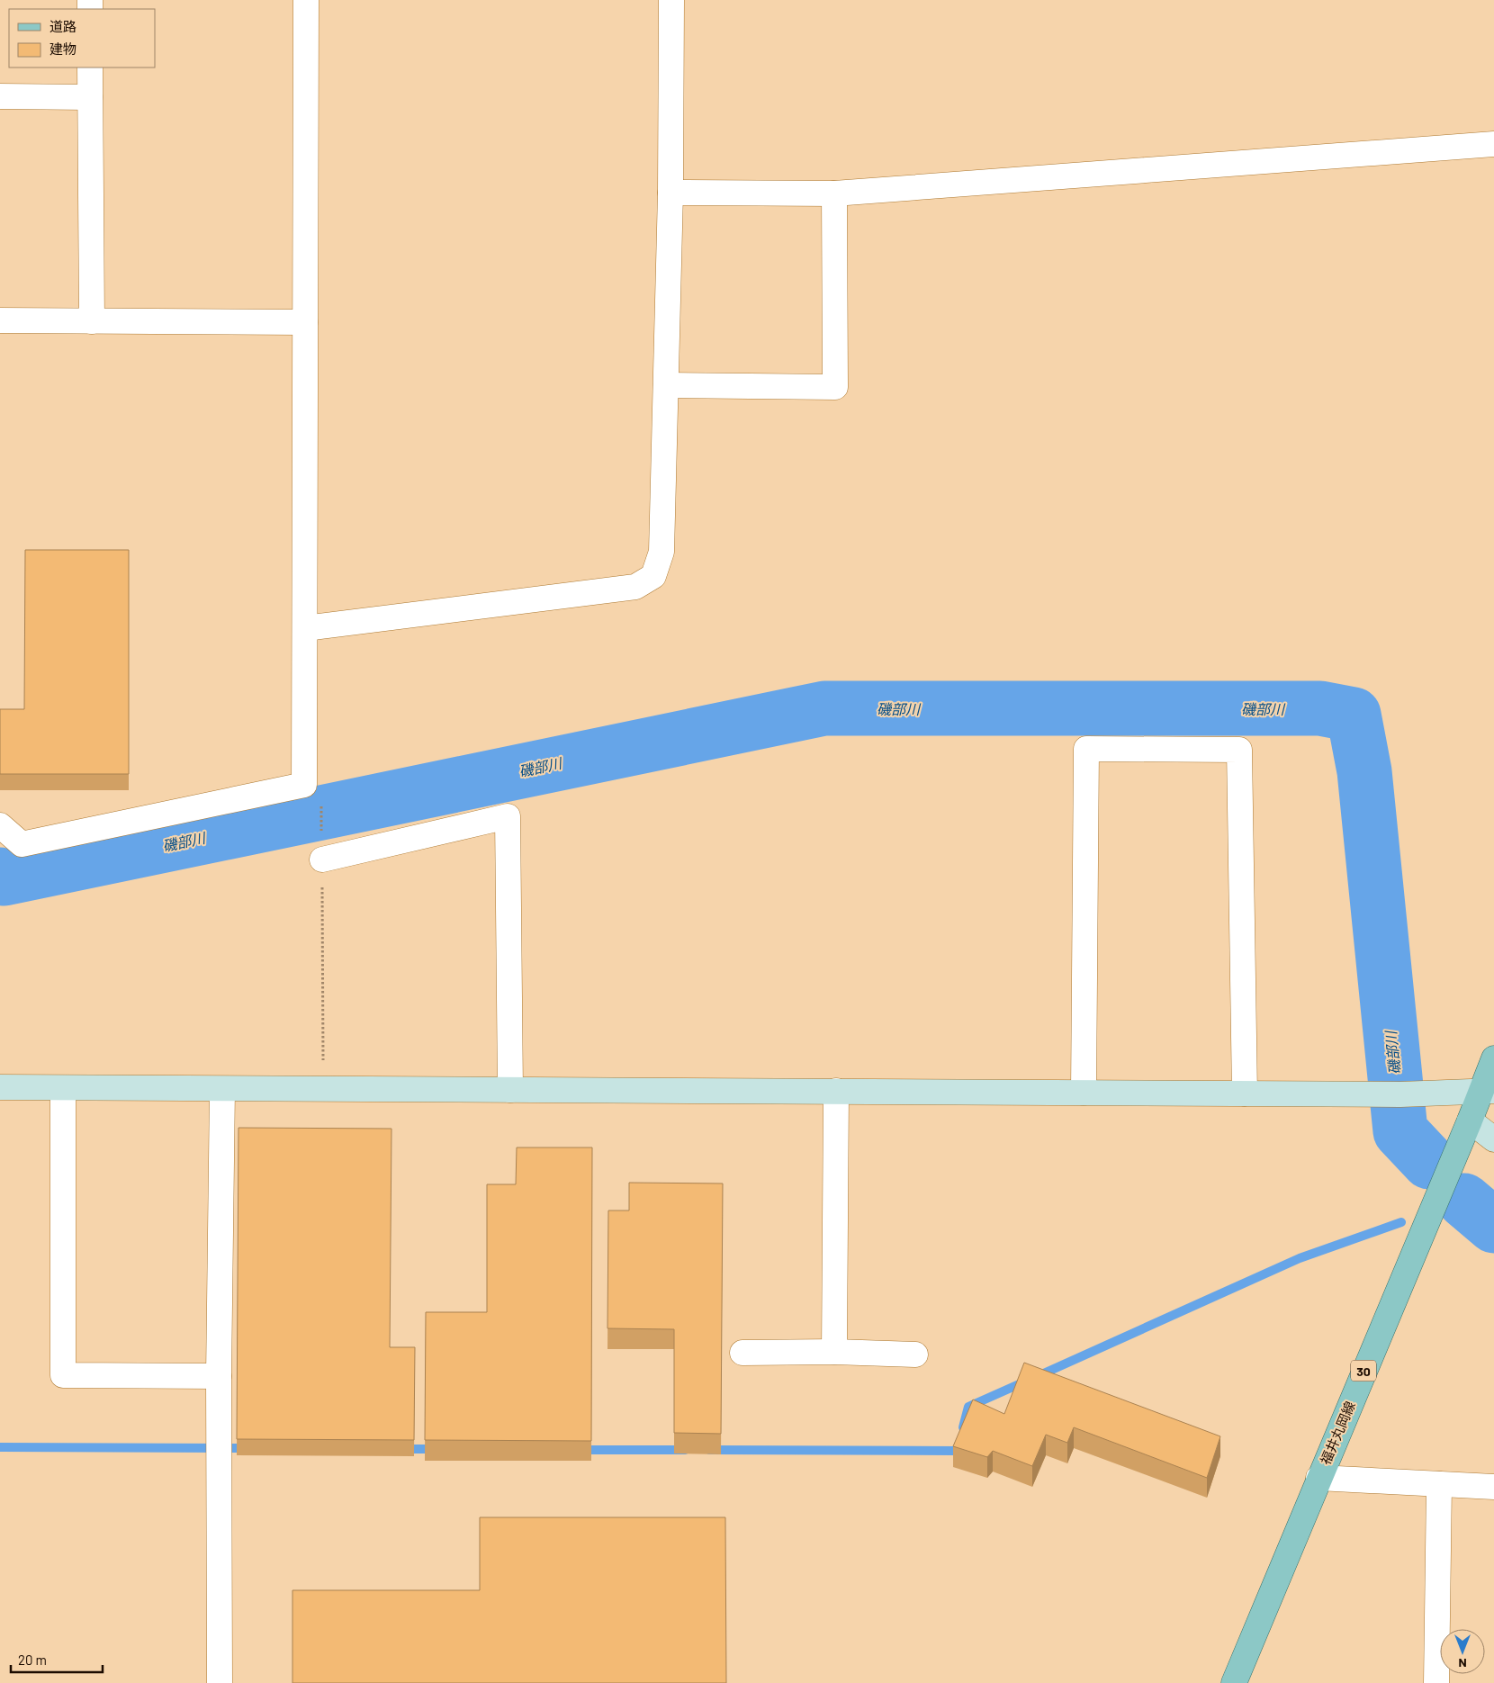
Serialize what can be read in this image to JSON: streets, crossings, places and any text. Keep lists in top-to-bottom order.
{
  "streets": {
    "main road": ["30", "福井丸岡線"]
  },
  "water": ["磯部川"],
  "legend": ["道路", "建物"],
  "scale_bar": "20 m",
  "north": "bottom"
}
